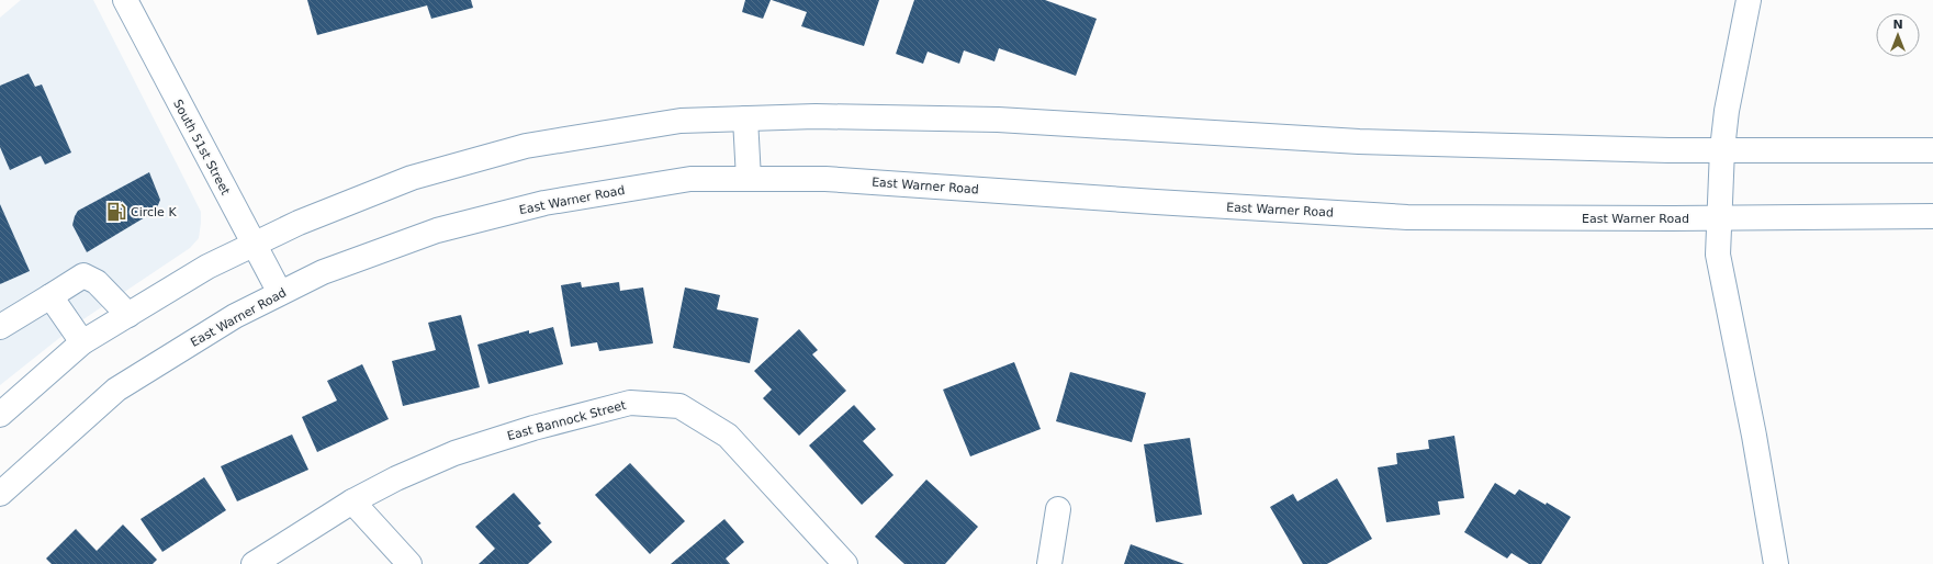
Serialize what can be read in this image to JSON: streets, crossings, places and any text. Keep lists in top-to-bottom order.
{
  "streets": {
    "main road": ["South 51st Street", "East Warner Road", "East Bannock Street"]
  },
  "crossings": [
    ["South 51st Street", "East Warner Road"]
  ],
  "places": {
    "fuel station": ["Circle K"]
  },
  "north": "top"
}
